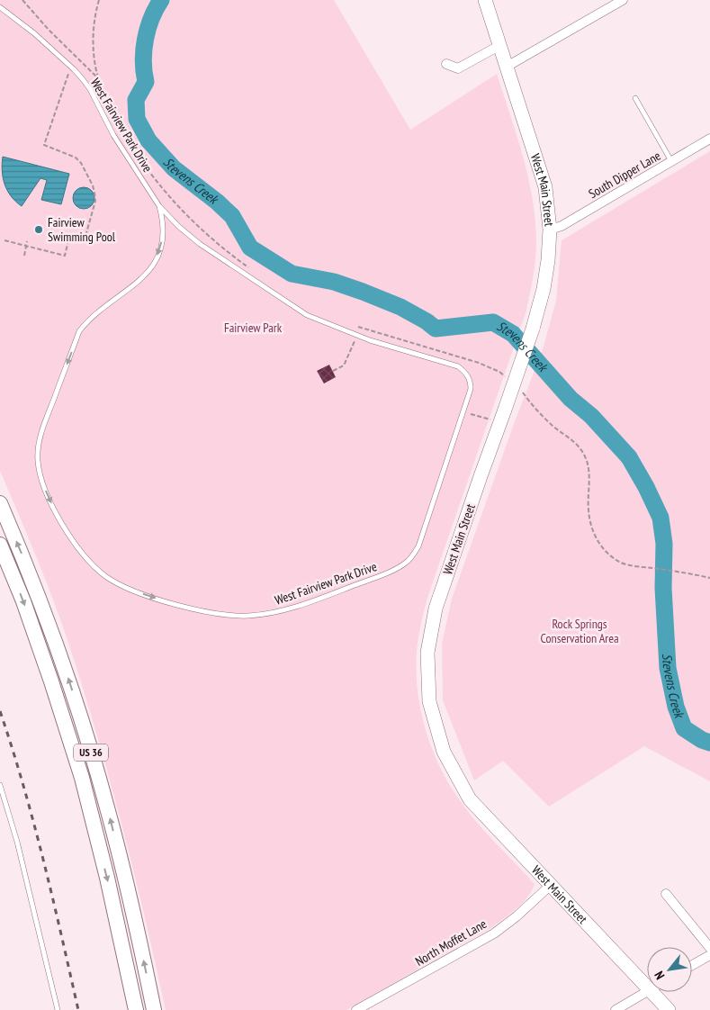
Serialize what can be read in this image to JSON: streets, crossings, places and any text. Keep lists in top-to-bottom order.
{
  "streets": {
    "main road": ["US 36"],
    "street": ["South Dipper Lane", "West Main Street", "North Moffet Lane"],
    "lane": ["West Fairview Park Drive"]
  },
  "crossings": [
    ["South Dipper Lane", "West Main Street"],
    ["West Main Street", "North Moffet Lane"]
  ],
  "water": ["Stevens Creek"],
  "parks": ["Fairview Park", "Rock Springs Conservation Area"],
  "places": ["Fairview Swimming Pool"],
  "north": "bottom left"
}
